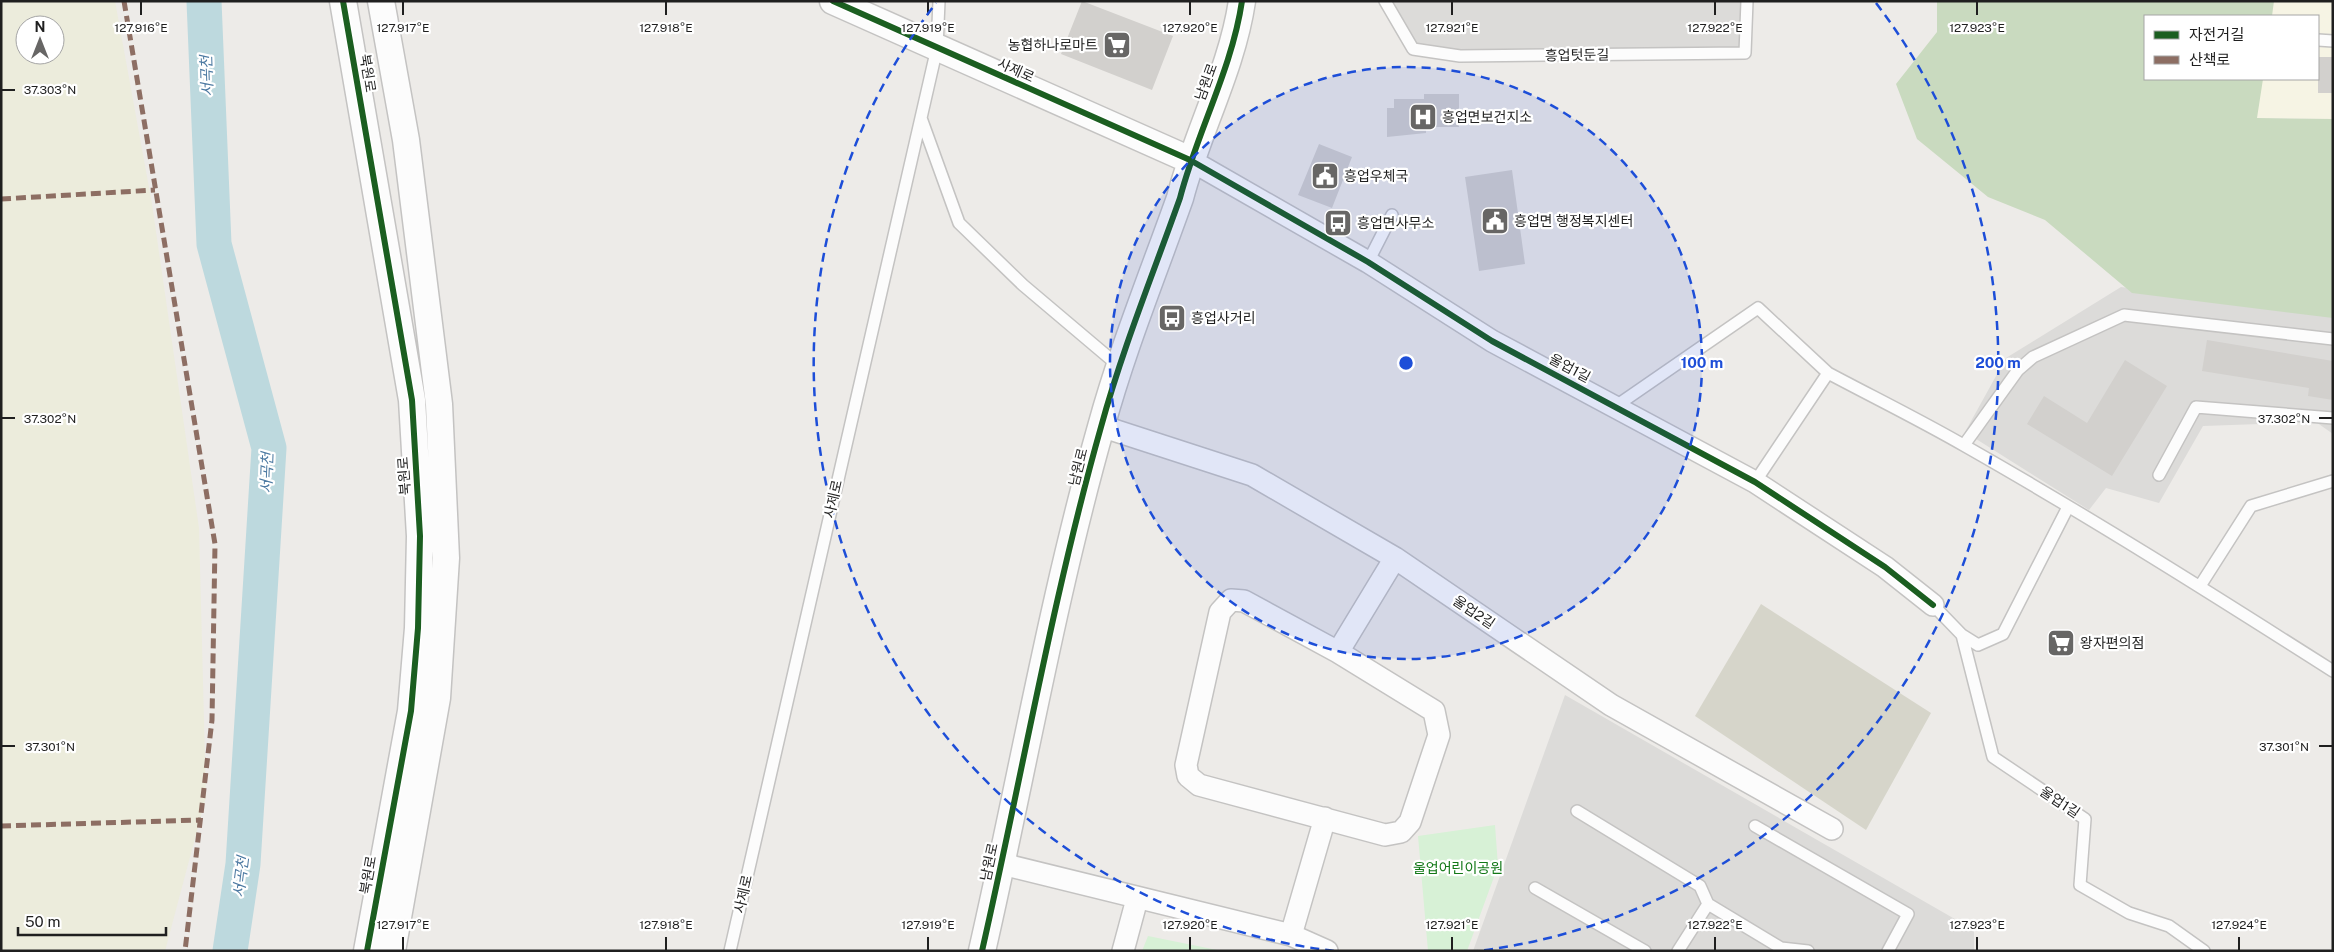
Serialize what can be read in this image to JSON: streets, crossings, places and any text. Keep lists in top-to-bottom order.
{
  "streets": {
    "street": [
      "사제로",
      "북원로",
      "남원로",
      "울업1길",
      "울업2길"
    ],
    "lane": ["흥업텃둔길"]
  },
  "crossings": [
    ["사제로", "남원로"],
    ["사제로", "울업1길"],
    ["남원로", "울업1길"],
    ["남원로", "울업2길"]
  ],
  "water": ["서곡천"],
  "parks": ["울업어린이공원"],
  "places": {
    "supermarket": ["농협하나로마트", "왕자편의점"],
    "hospital": ["흥업면보건지소"],
    "public building": ["흥업우체국", "흥업면 행정복지센터"],
    "bus stop": ["흥업면사무소", "흥업사거리"]
  },
  "legend": ["자전거길", "산책로"],
  "scale_bar": "50 m",
  "north": "top",
  "coordinates": [
    "127.916°E",
    "127.917°E",
    "127.918°E",
    "127.919°E",
    "127.920°E",
    "127.921°E",
    "127.922°E",
    "127.923°E",
    "37.303°N",
    "37.302°N",
    "37.301°N",
    "127.924°E"
  ],
  "rings": ["100 m", "200 m"]
}
